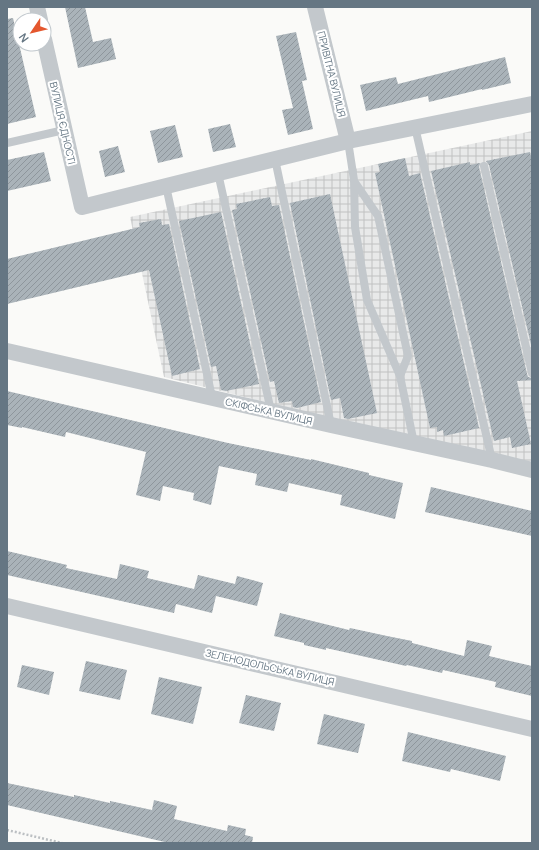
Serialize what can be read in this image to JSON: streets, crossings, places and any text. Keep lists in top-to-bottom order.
{
  "streets": {
    "street": [
      "ПРИВІТНА ВУЛИЦЯ",
      "ВУЛИЦЯ ЄДНОСТІ",
      "СКІФСЬКА ВУЛИЦЯ",
      "ЗЕЛЕНОДОЛЬСЬКА ВУЛИЦЯ"
    ]
  },
  "north": "bottom left"
}
